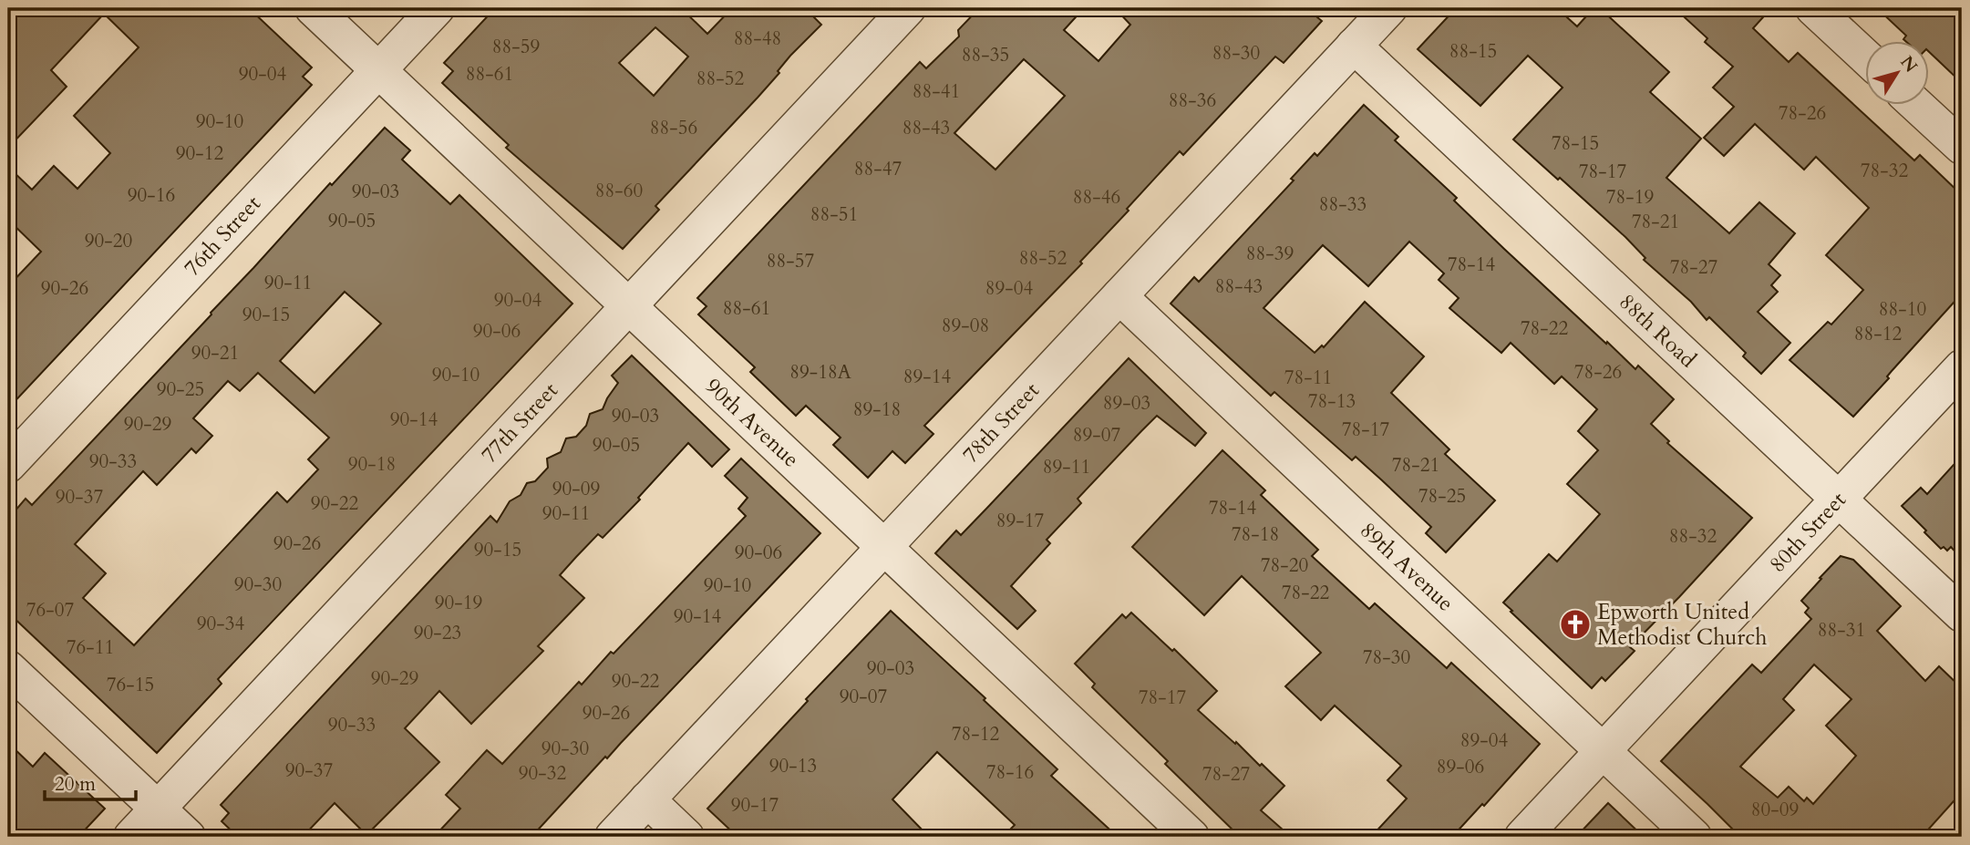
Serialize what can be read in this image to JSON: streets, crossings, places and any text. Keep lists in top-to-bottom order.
{
  "streets": {
    "street": [
      "76th Street",
      "88th Road",
      "77th Street",
      "90th Avenue",
      "78th Street",
      "80th Street",
      "89th Avenue"
    ]
  },
  "crossings": [
    ["76th Street", "90th Avenue"],
    ["88th Road", "78th Street"],
    ["88th Road", "80th Street"],
    ["77th Street", "90th Avenue"],
    ["90th Avenue", "78th Street"],
    ["78th Street", "89th Avenue"],
    ["80th Street", "89th Avenue"]
  ],
  "places": {
    "church": ["Epworth United Methodist Church"]
  },
  "house_numbers": [
    "88-48",
    "88-59",
    "88-15",
    "88-30",
    "88-35",
    "90-04",
    "88-61",
    "88-52",
    "88-41",
    "88-36",
    "78-26",
    "90-10",
    "88-56",
    "88-43",
    "78-15",
    "90-12",
    "88-47",
    "78-32",
    "78-17",
    "88-60",
    "90-03",
    "90-16",
    "88-46",
    "78-19",
    "88-33",
    "88-51",
    "90-05",
    "78-21",
    "90-20",
    "88-39",
    "88-52",
    "88-57",
    "78-14",
    "78-27",
    "90-11",
    "88-43",
    "90-26",
    "89-04",
    "90-04",
    "88-61",
    "88-10",
    "90-15",
    "89-08",
    "78-22",
    "90-06",
    "88-12",
    "90-21",
    "89-18A",
    "78-26",
    "90-10",
    "89-14",
    "78-11",
    "90-25",
    "78-13",
    "89-03",
    "89-18",
    "90-03",
    "90-14",
    "90-29",
    "78-17",
    "89-07",
    "90-05",
    "90-33",
    "90-18",
    "78-21",
    "89-11",
    "90-09",
    "78-25",
    "90-37",
    "90-22",
    "78-14",
    "90-11",
    "89-17",
    "78-18",
    "88-32",
    "90-26",
    "90-15",
    "90-06",
    "78-20",
    "90-30",
    "90-10",
    "78-22",
    "90-19",
    "76-07",
    "90-14",
    "90-34",
    "88-31",
    "90-23",
    "76-11",
    "78-30",
    "90-03",
    "90-29",
    "90-22",
    "76-15",
    "90-07",
    "78-17",
    "90-26",
    "90-33",
    "78-12",
    "89-04",
    "90-30",
    "90-13",
    "89-06",
    "90-37",
    "78-16",
    "90-32",
    "78-27",
    "90-17",
    "80-09"
  ],
  "scale_bar": "20 m",
  "north": "top right"
}
